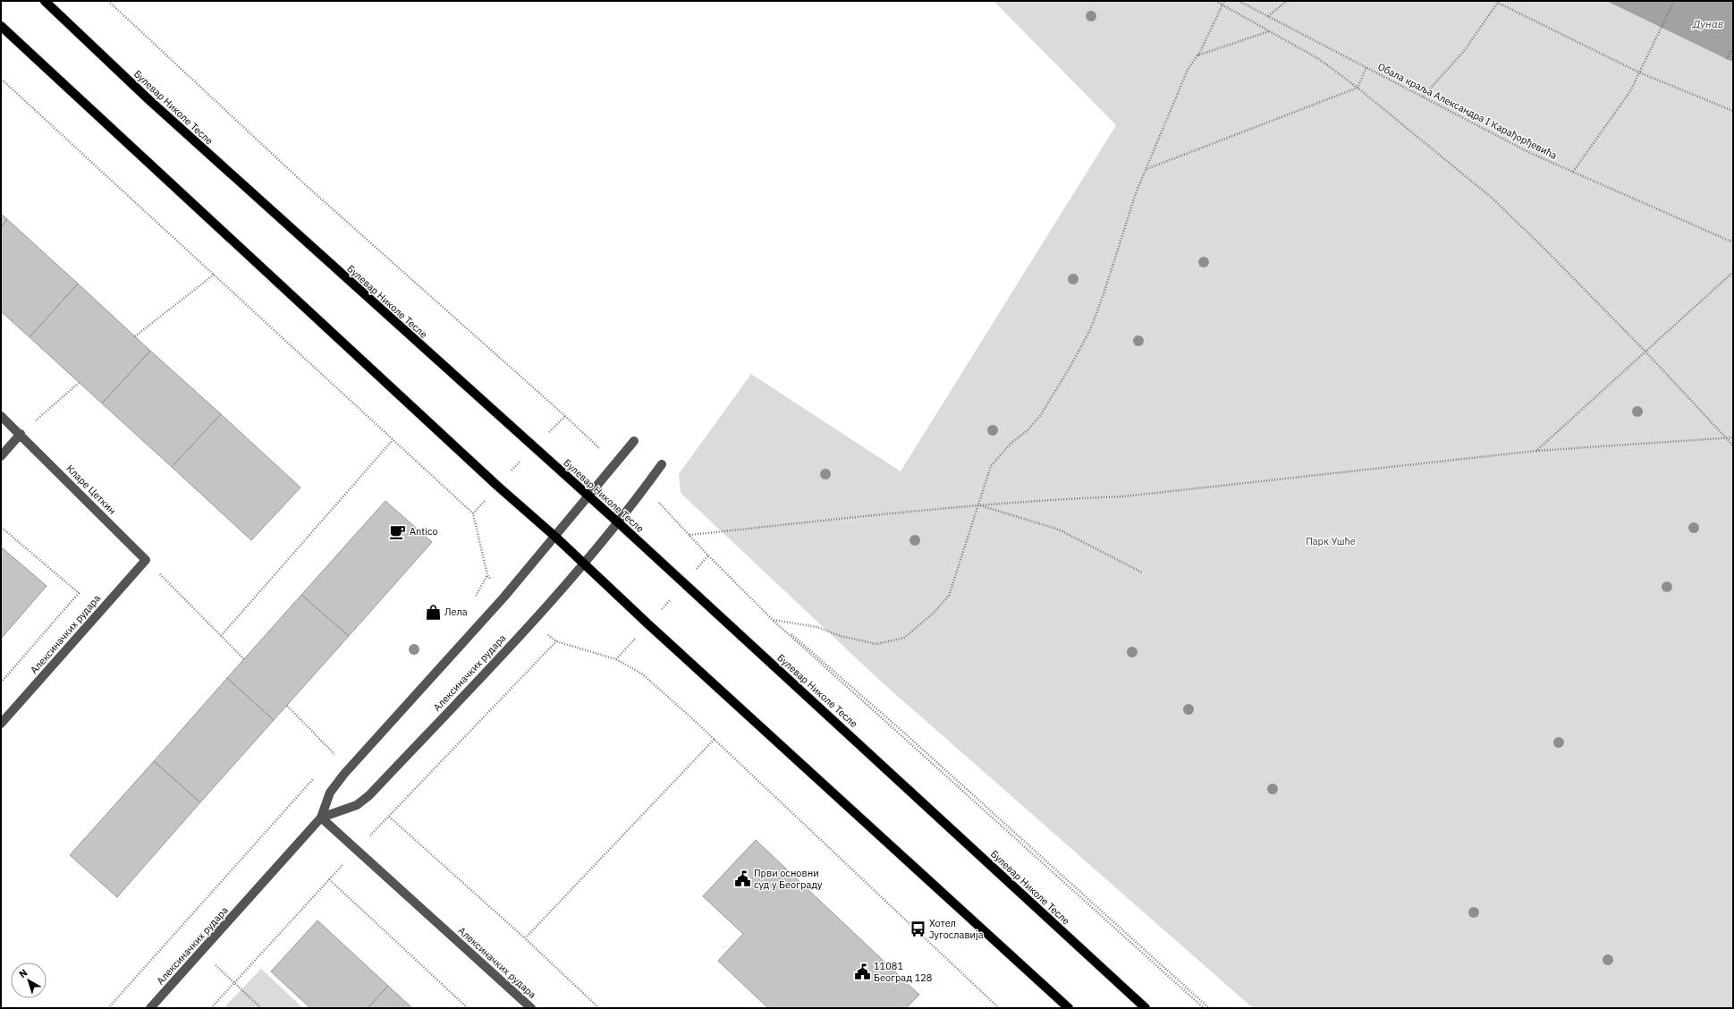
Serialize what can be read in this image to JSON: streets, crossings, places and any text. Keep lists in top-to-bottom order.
{
  "streets": {
    "main road": ["Булевар Николе Тесле"],
    "street": ["Кларе Цеткин", "Алексиначких рудара"],
    "path": ["Обала краља Александра I Карађорђевића"]
  },
  "crossings": [
    ["Булевар Николе Тесле", "Алексиначких рудара"],
    ["Кларе Цеткин", "Алексиначких рудара"]
  ],
  "water": ["Дунав"],
  "parks": ["Парк Ушће"],
  "places": {
    "cafe": ["Antico"],
    "shop": ["Лела"],
    "public building": ["Први основни суд у Београду", "11081 Београд 128"],
    "bus stop": ["Хотел Југославија"]
  },
  "north": "top left"
}
